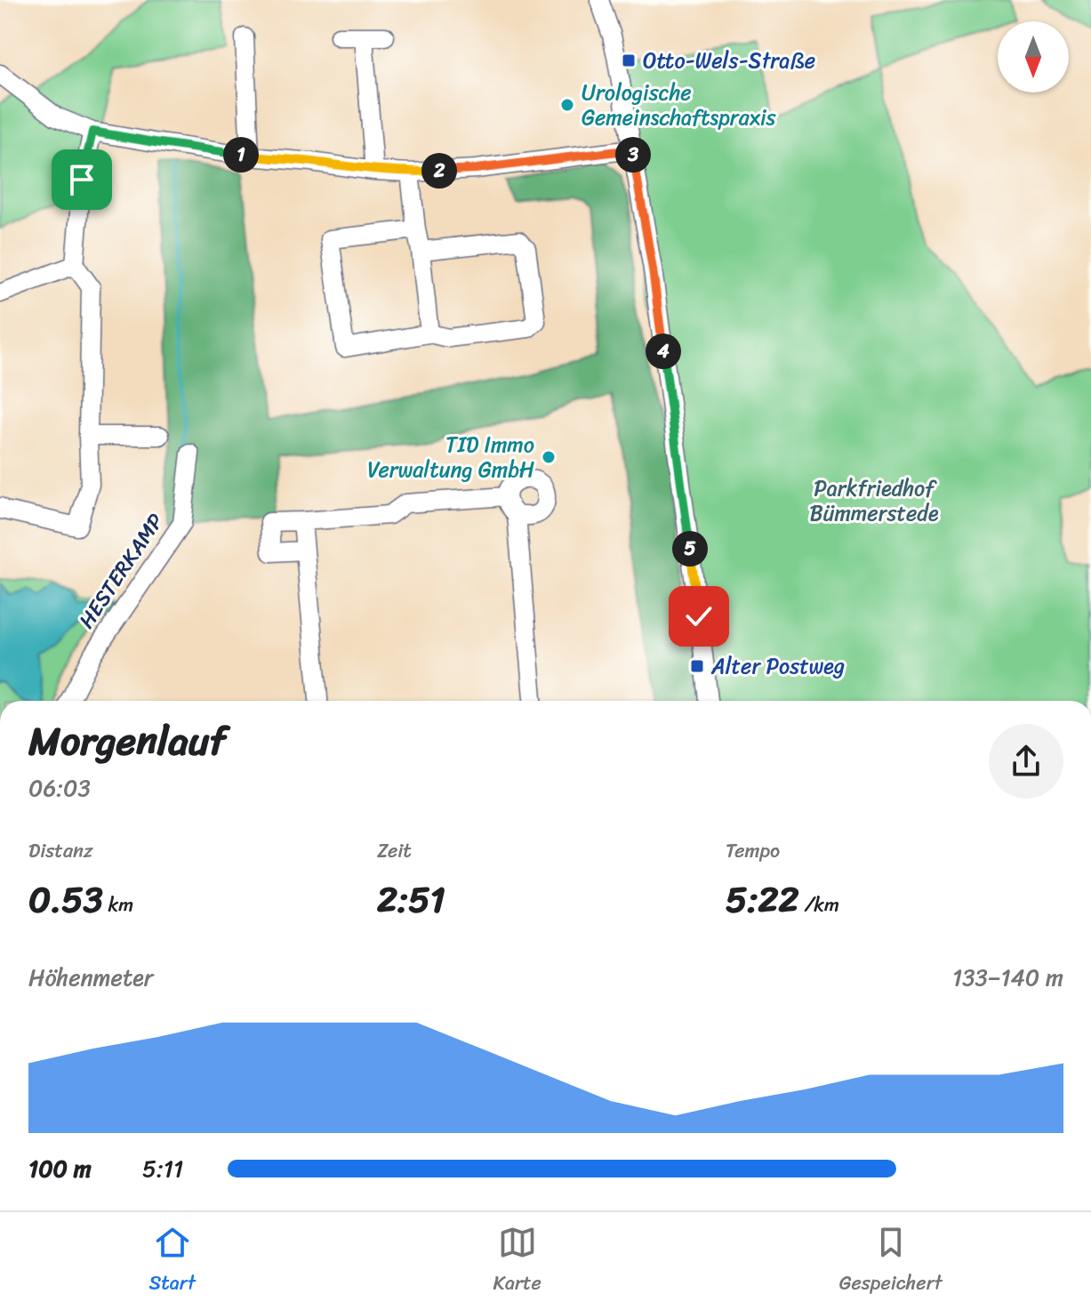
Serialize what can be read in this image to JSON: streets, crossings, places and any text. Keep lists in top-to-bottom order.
{
  "streets": {
    "street": ["HESTERKAMP"]
  },
  "parks": ["Parkfriedhof Bümmerstede"],
  "places": {
    "transit": ["Otto-Wels-Straße", "Alter Postweg"],
    "other": ["Urologische Gemeinschaftspraxis", "TID Immo Verwaltung GmbH"]
  },
  "north": "bottom",
  "page": {
    "pins": [
      "1",
      "3",
      "2",
      "4",
      "5"
    ],
    "heading": ["Morgenlauf", "06:03"],
    "stats": [
      ["Distanz", "0.53 km"],
      ["Zeit", "2:51"],
      ["Tempo", "5:22 /km"]
    ],
    "chart": ["Höhenmeter", "133–140 m"],
    "list": [
      {
        "name": "100 m",
        "note": "5:11"
      }
    ],
    "tabs": ["Start", "Karte", "Gespeichert"]
  }
}
